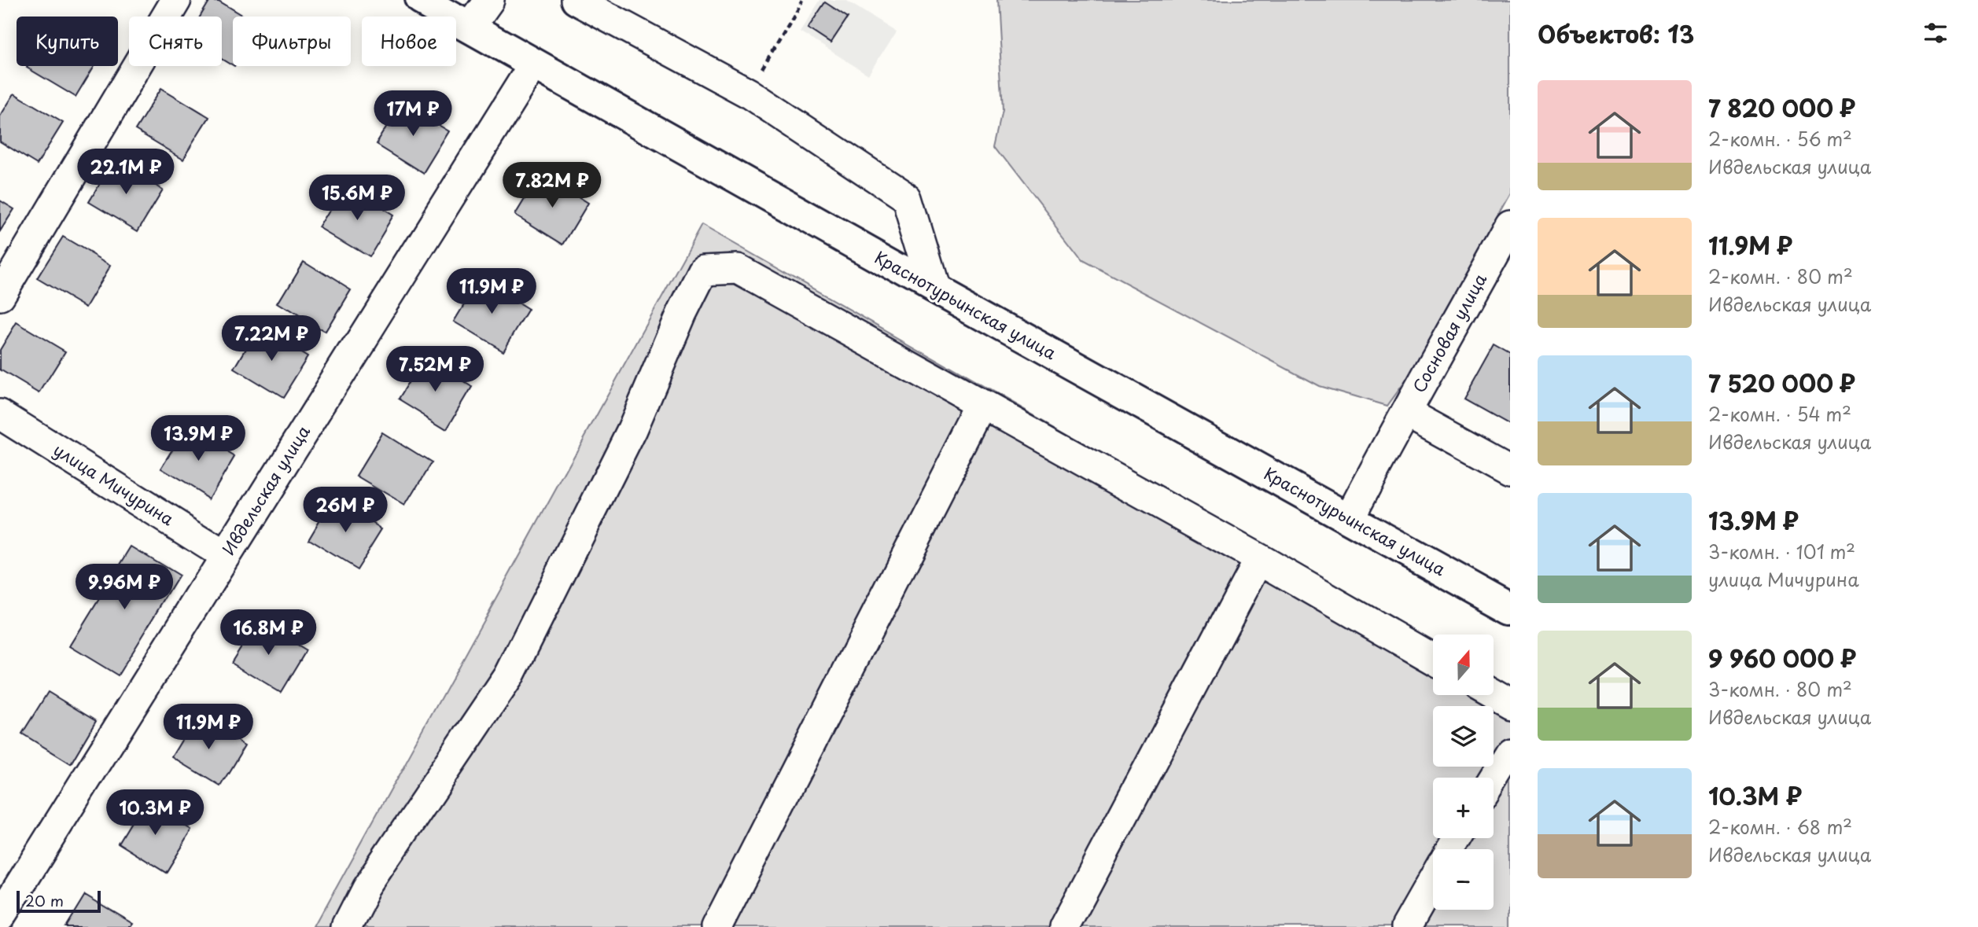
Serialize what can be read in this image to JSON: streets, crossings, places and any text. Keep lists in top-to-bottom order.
{
  "streets": {
    "main road": ["Краснотурьинская улица"],
    "street": ["Сосновая улица", "улица Мичурина", "Ивдельская улица"]
  },
  "crossings": [
    ["Краснотурьинская улица", "Сосновая улица"],
    ["Краснотурьинская улица", "Ивдельская улица"],
    ["улица Мичурина", "Ивдельская улица"]
  ],
  "scale_bar": "20 m",
  "north": "top",
  "page": {
    "heading": "Объектов: 13",
    "chip": [
      "Купить",
      "Снять",
      "Фильтры",
      "Новое"
    ],
    "list": [
      {
        "name": "7 820 000 ₽",
        "note": "2-комн. · 56 m² · Ивдельская улица"
      },
      {
        "name": "11.9M ₽",
        "note": "2-комн. · 80 m² · Ивдельская улица"
      },
      {
        "name": "7 520 000 ₽",
        "note": "2-комн. · 54 m² · Ивдельская улица"
      },
      {
        "name": "13.9M ₽",
        "note": "3-комн. · 101 m² · улица Мичурина"
      },
      {
        "name": "9 960 000 ₽",
        "note": "3-комн. · 80 m² · Ивдельская улица"
      },
      {
        "name": "10.3M ₽",
        "note": "2-комн. · 68 m² · Ивдельская улица"
      }
    ],
    "price": [
      "17M ₽",
      "22.1M ₽",
      "7.82M ₽",
      "15.6M ₽",
      "11.9M ₽",
      "7.22M ₽",
      "7.52M ₽",
      "13.9M ₽",
      "26M ₽",
      "9.96M ₽",
      "16.8M ₽",
      "11.9M ₽",
      "10.3M ₽"
    ],
    "map_buttons": ["+", "−"],
    "scale": "20 m"
  }
}
